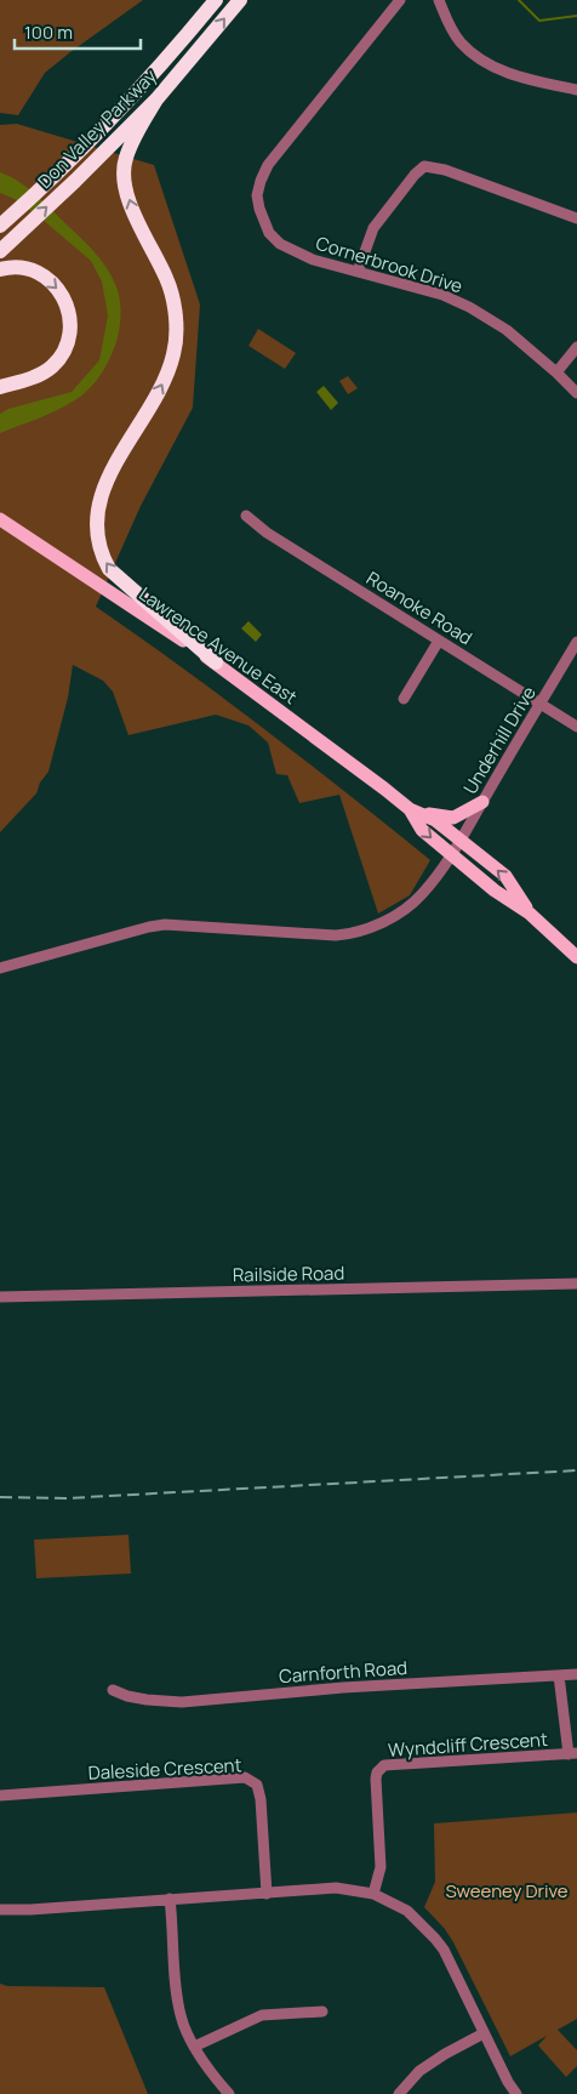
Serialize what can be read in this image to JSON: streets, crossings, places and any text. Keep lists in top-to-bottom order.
{
  "streets": {
    "highway": ["Don Valley Parkway"],
    "main road": ["Lawrence Avenue East"],
    "street": [
      "Cornerbrook Drive",
      "Roanoke Road",
      "Underhill Drive",
      "Railside Road",
      "Carnforth Road",
      "Wyndcliff Crescent",
      "Daleside Crescent"
    ]
  },
  "crossings": [
    ["Roanoke Road", "Underhill Drive"],
    ["Lawrence Avenue East", "Underhill Drive"]
  ],
  "parks": ["Sweeney Drive"],
  "scale_bar": "100 m"
}
